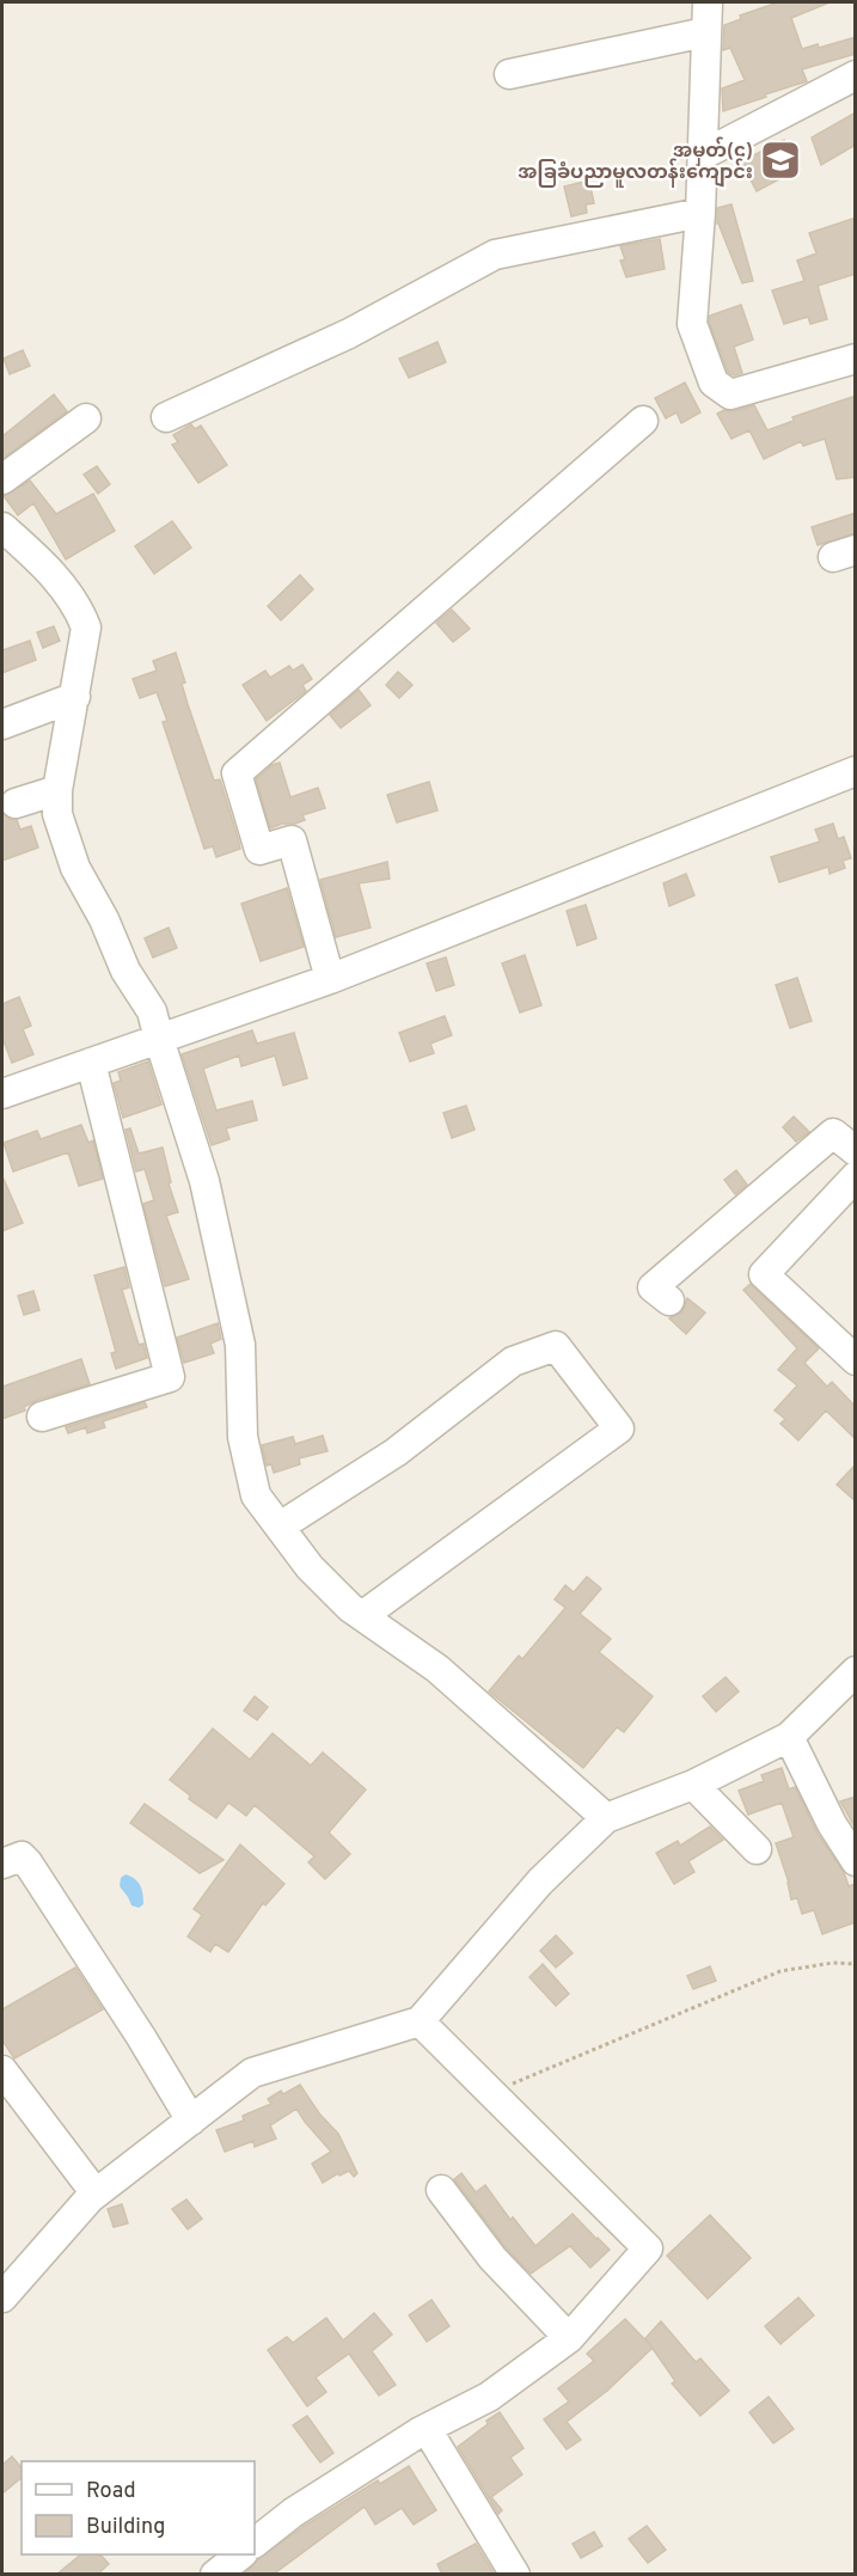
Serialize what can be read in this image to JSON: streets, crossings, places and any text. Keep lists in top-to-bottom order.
{
  "places": {
    "school or university": ["အမှတ်(၄) အခြခံပညာမူလတန်းကျောင်း"]
  },
  "legend": ["Road", "Building"]
}
